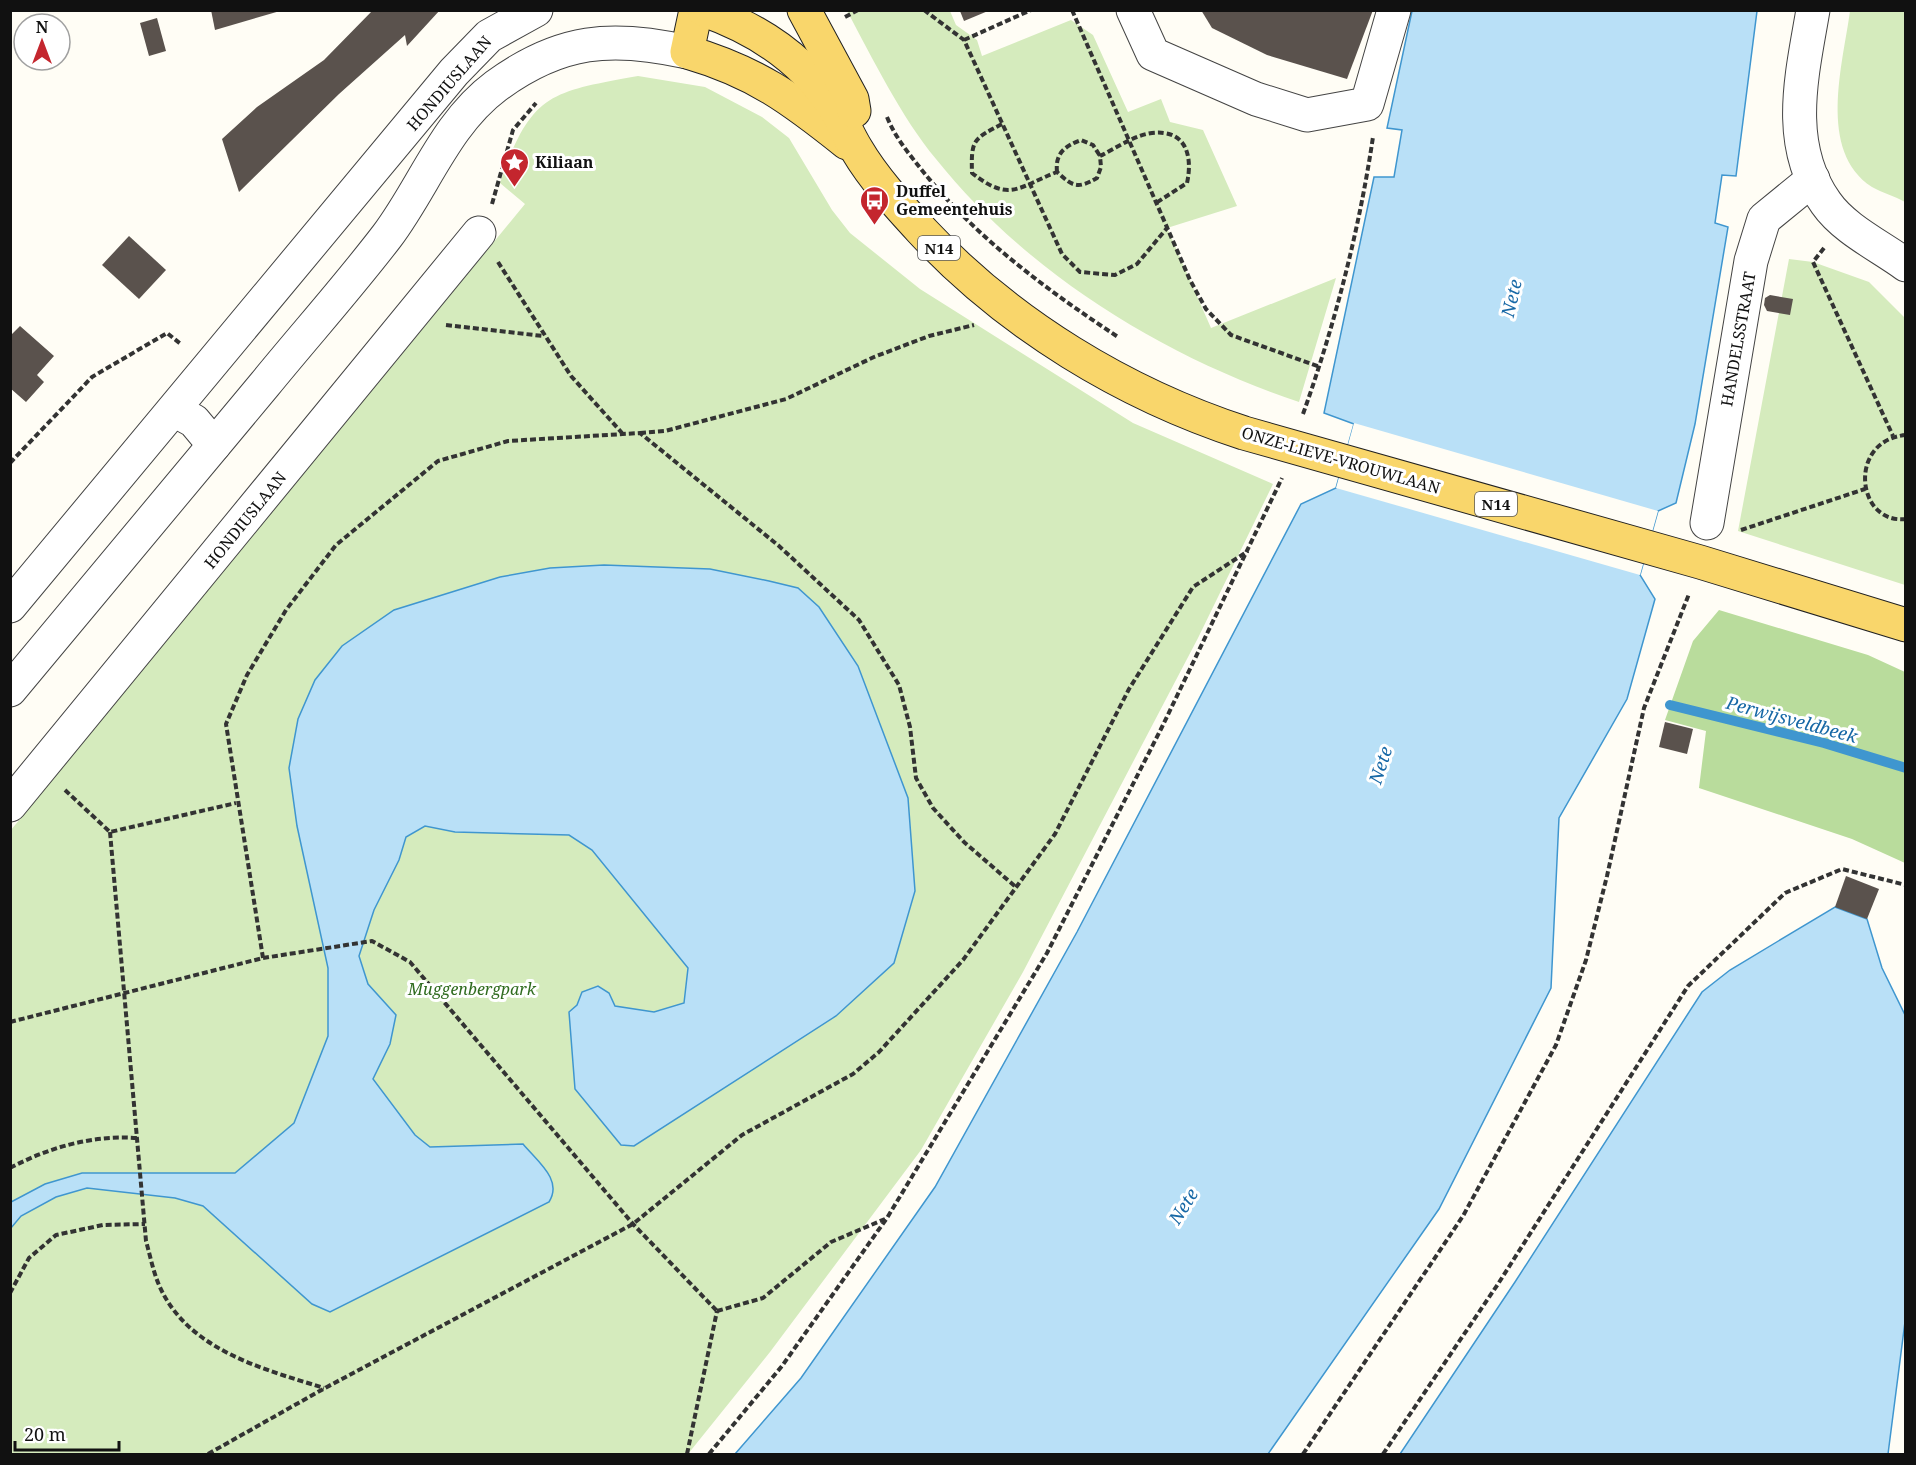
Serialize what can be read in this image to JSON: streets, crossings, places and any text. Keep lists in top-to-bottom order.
{
  "streets": {
    "main road": ["N14", "ONZE-LIEVE-VROUWLAAN"],
    "street": ["HONDIUSLAAN", "HANDELSSTRAAT"]
  },
  "crossings": [
    ["N14", "ONZE-LIEVE-VROUWLAAN"]
  ],
  "water": ["Nete", "Perwijsveldbeek"],
  "parks": ["Muggenbergpark"],
  "places": {
    "place": ["Kiliaan"],
    "bus stop": ["Duffel Gemeentehuis"]
  },
  "scale_bar": "20 m",
  "north": "top"
}
